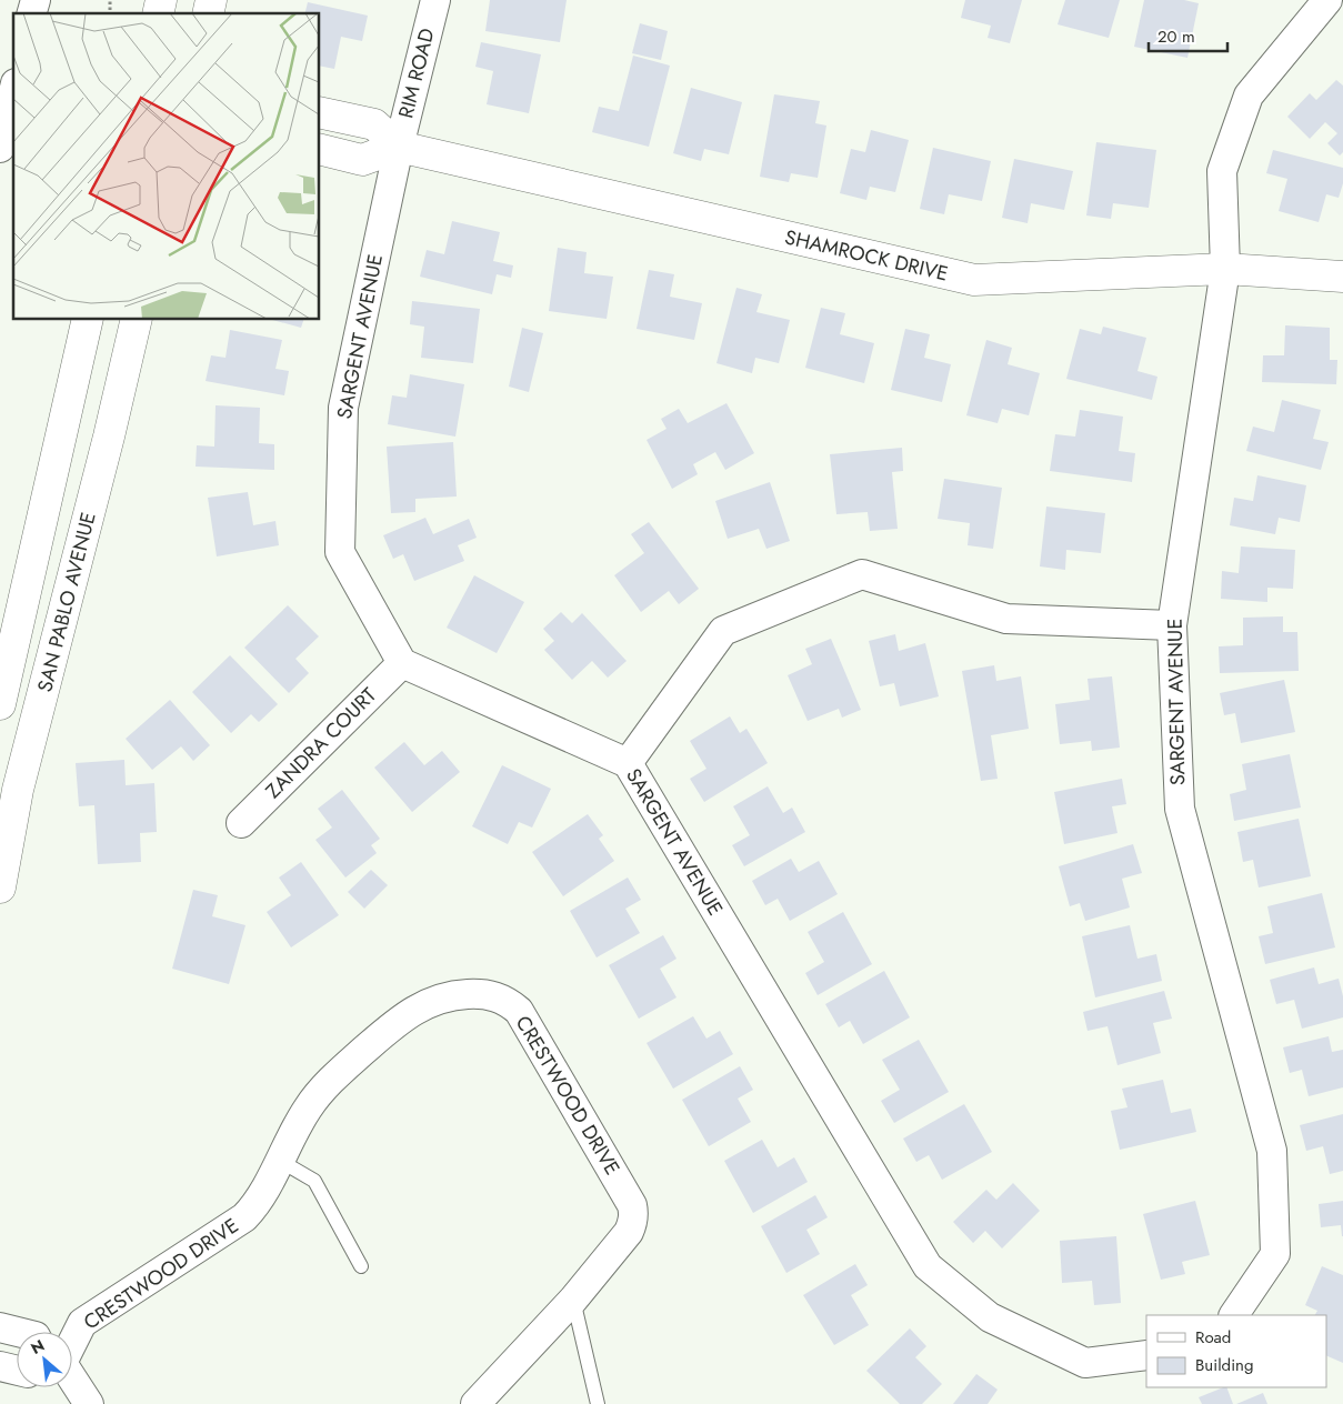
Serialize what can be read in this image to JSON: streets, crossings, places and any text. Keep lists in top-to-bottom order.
{
  "streets": {
    "street": [
      "RIM ROAD",
      "SHAMROCK DRIVE",
      "SARGENT AVENUE",
      "SAN PABLO AVENUE",
      "ZANDRA COURT",
      "CRESTWOOD DRIVE"
    ]
  },
  "crossings": [
    ["RIM ROAD", "SHAMROCK DRIVE"],
    ["RIM ROAD", "SARGENT AVENUE"],
    ["SHAMROCK DRIVE", "SARGENT AVENUE"],
    ["SARGENT AVENUE", "ZANDRA COURT"]
  ],
  "legend": ["Road", "Building"],
  "scale_bar": "20 m",
  "north": "top left"
}
